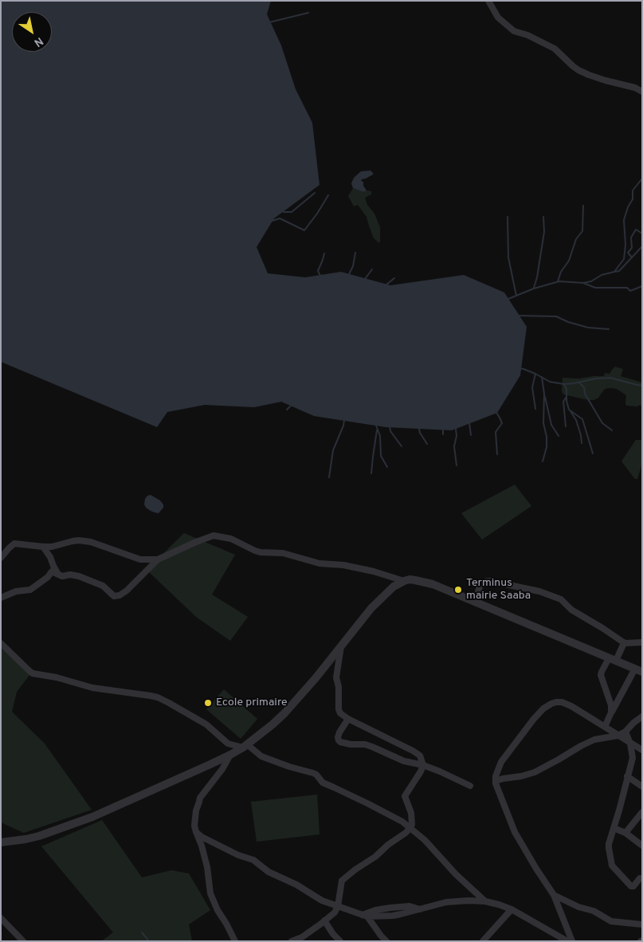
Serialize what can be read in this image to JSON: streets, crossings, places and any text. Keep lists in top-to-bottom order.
{
  "places": ["Terminus mairie Saaba", "Ecole primaire"],
  "north": "bottom right"
}
